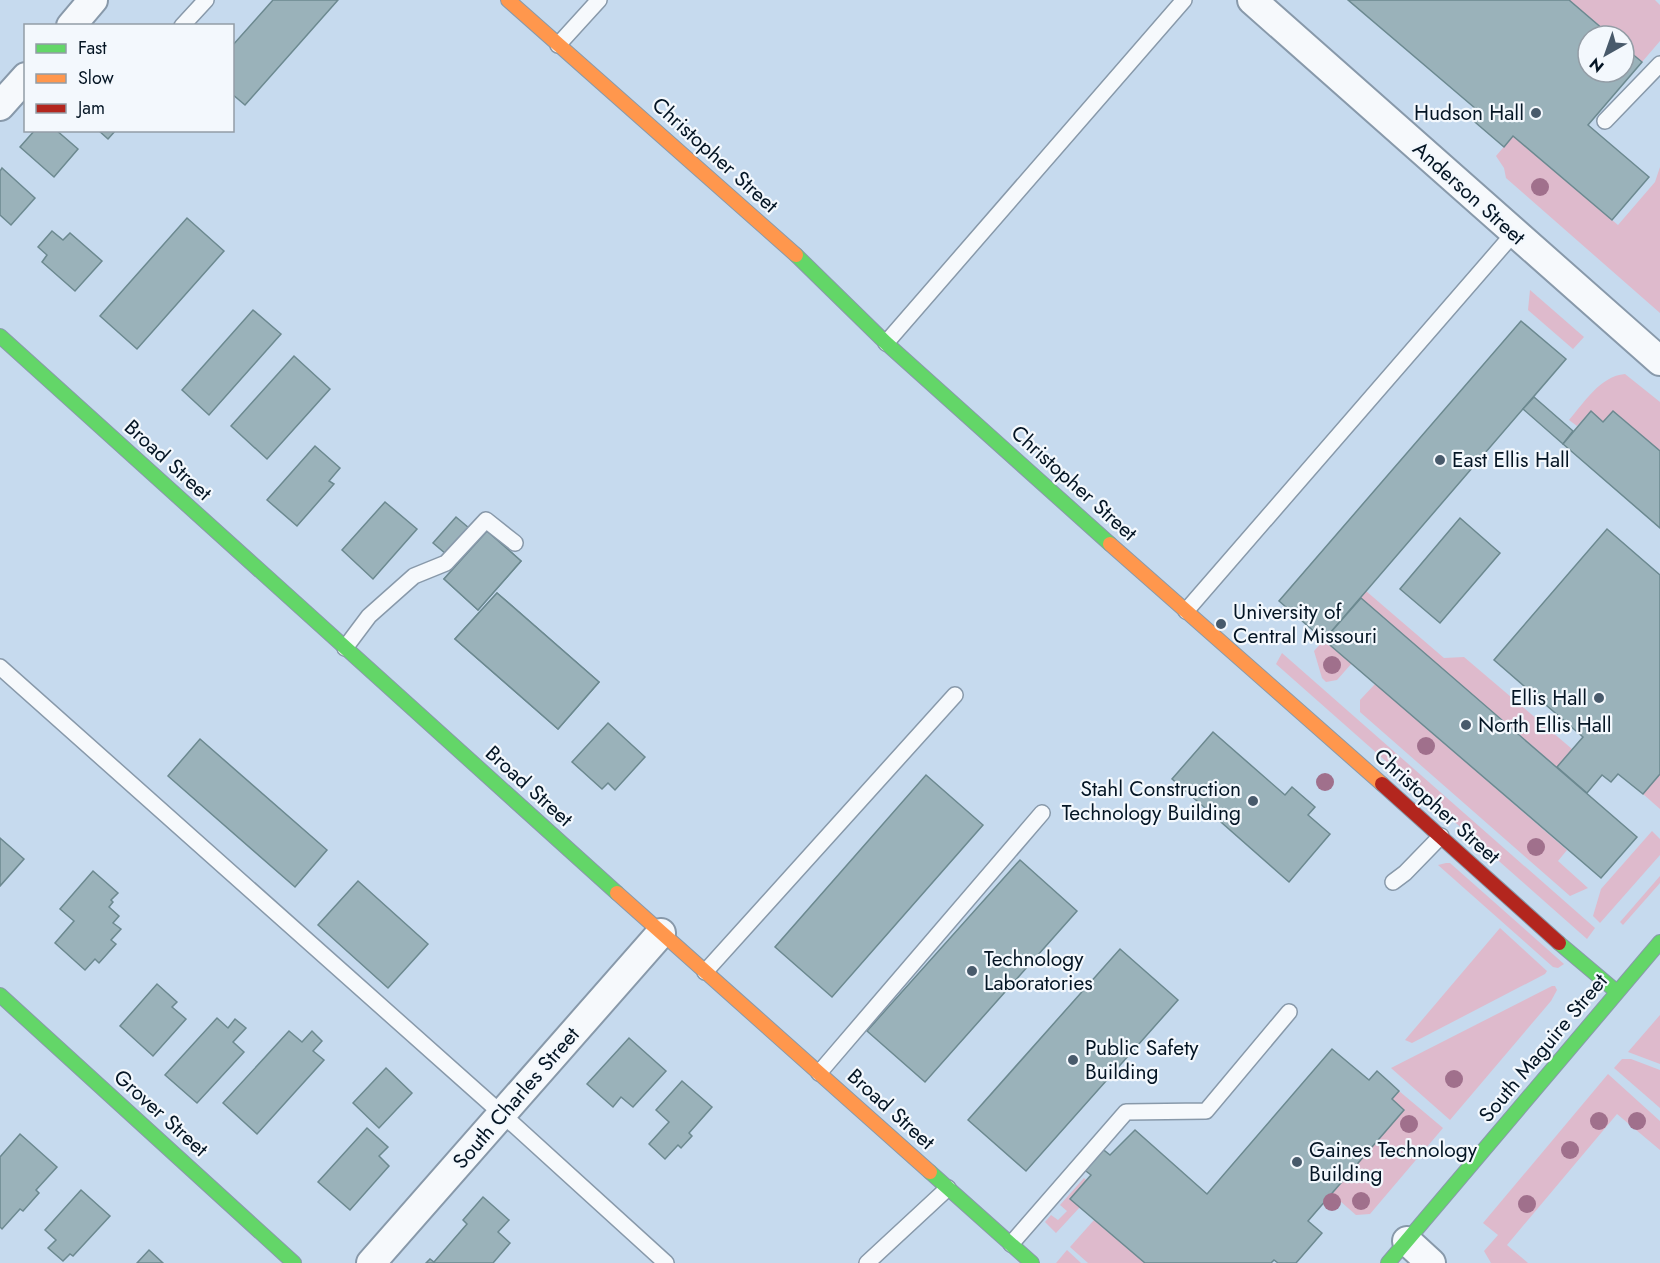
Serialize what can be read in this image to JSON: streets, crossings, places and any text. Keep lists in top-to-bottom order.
{
  "streets": {
    "street": [
      "Christopher Street",
      "Anderson Street",
      "Broad Street",
      "South Maguire Street",
      "South Charles Street",
      "Grover Street"
    ]
  },
  "crossings": [
    ["Christopher Street", "South Maguire Street"],
    ["Broad Street", "South Charles Street"]
  ],
  "places": [
    "Hudson Hall",
    "East Ellis Hall",
    "University of Central Missouri",
    "Ellis Hall",
    "North Ellis Hall",
    "Stahl Construction Technology Building",
    "Technology Laboratories",
    "Public Safety Building",
    "Gaines Technology Building"
  ],
  "legend": ["Fast", "Slow", "Jam"],
  "north": "bottom left"
}
